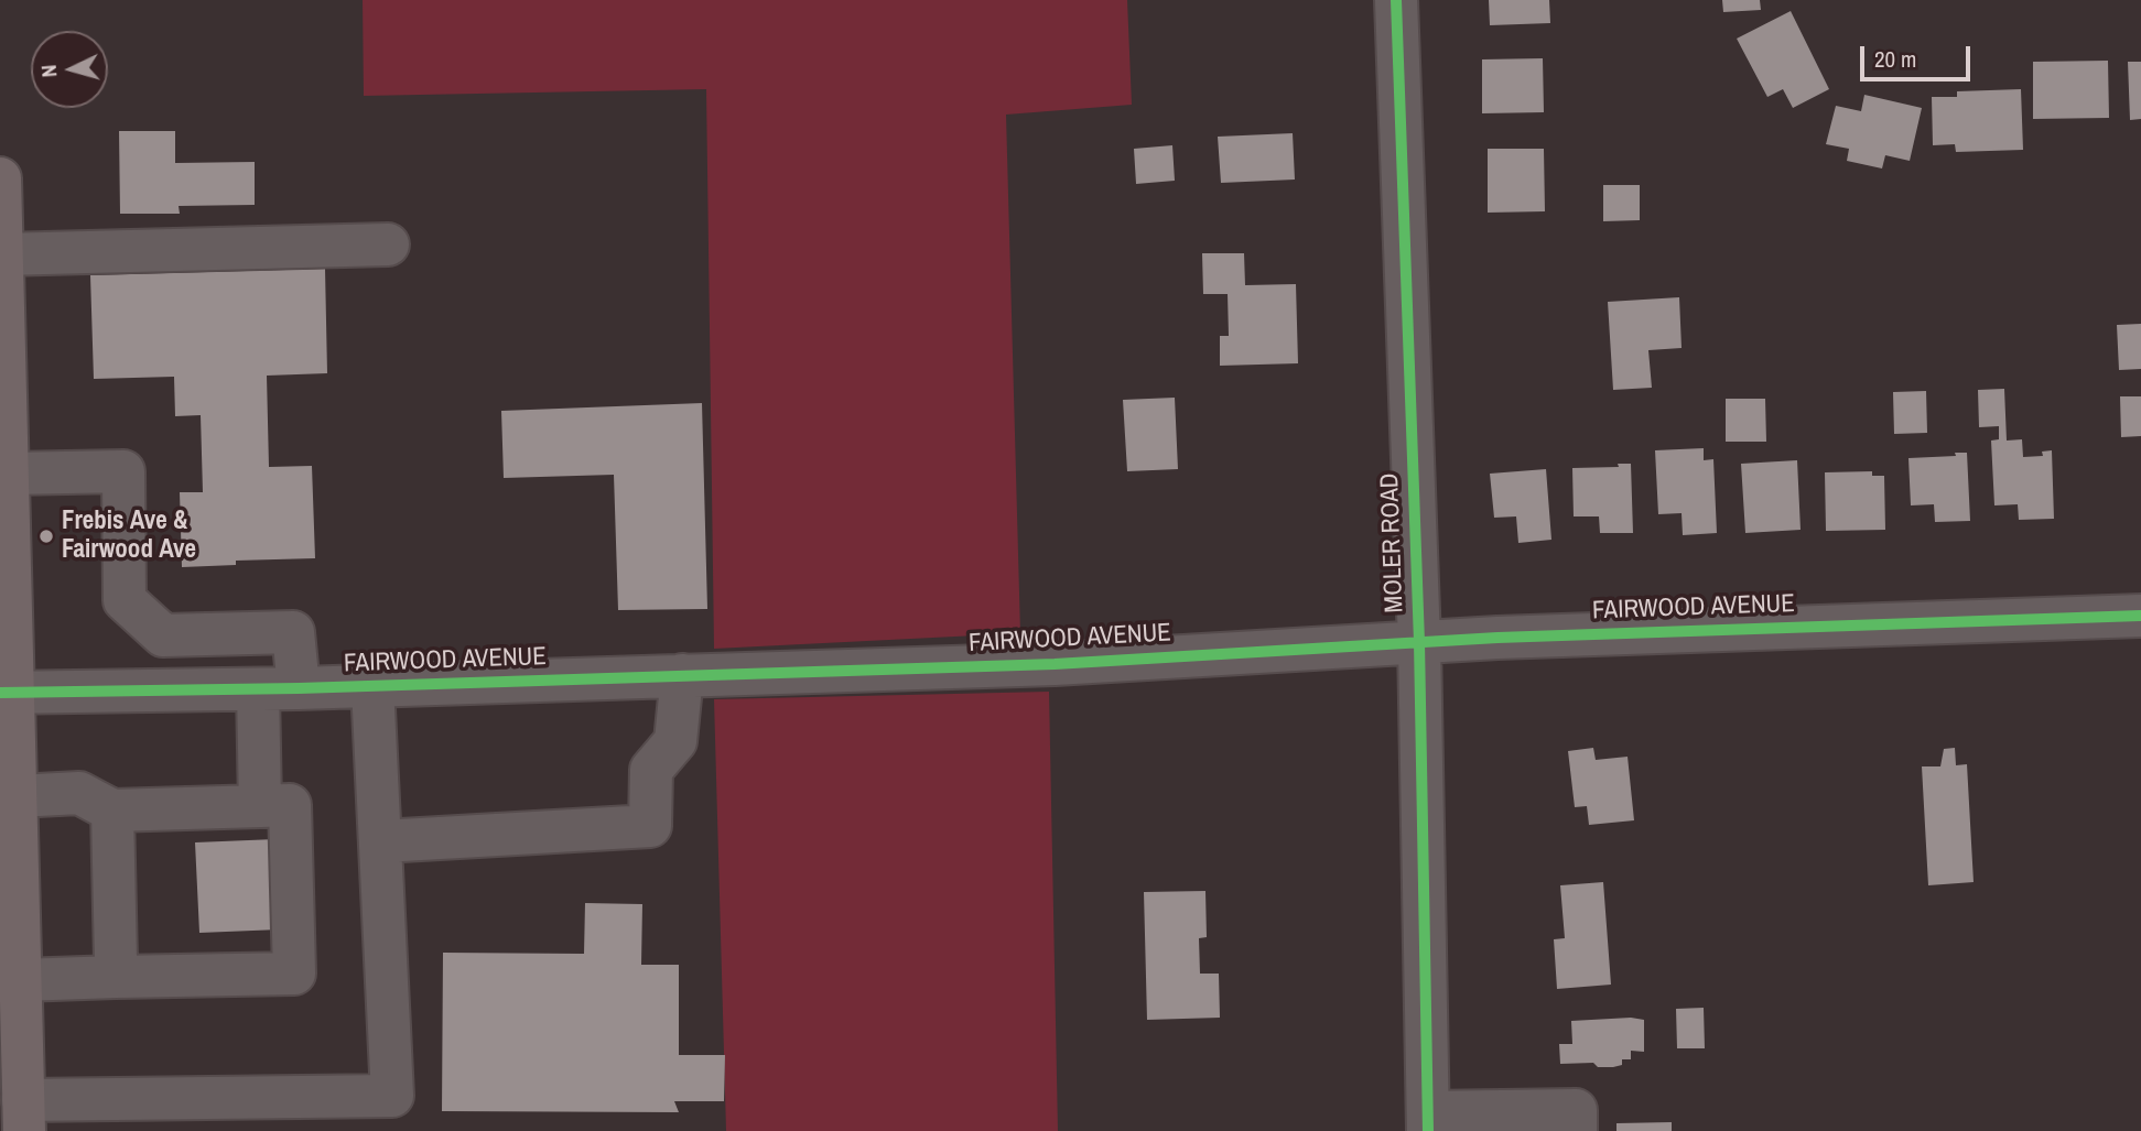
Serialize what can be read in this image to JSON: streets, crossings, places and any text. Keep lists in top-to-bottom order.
{
  "streets": {
    "street": ["MOLER ROAD", "FAIRWOOD AVENUE"]
  },
  "crossings": [
    ["MOLER ROAD", "FAIRWOOD AVENUE"]
  ],
  "places": ["Frebis Ave & Fairwood Ave"],
  "scale_bar": "20 m",
  "north": "left"
}
